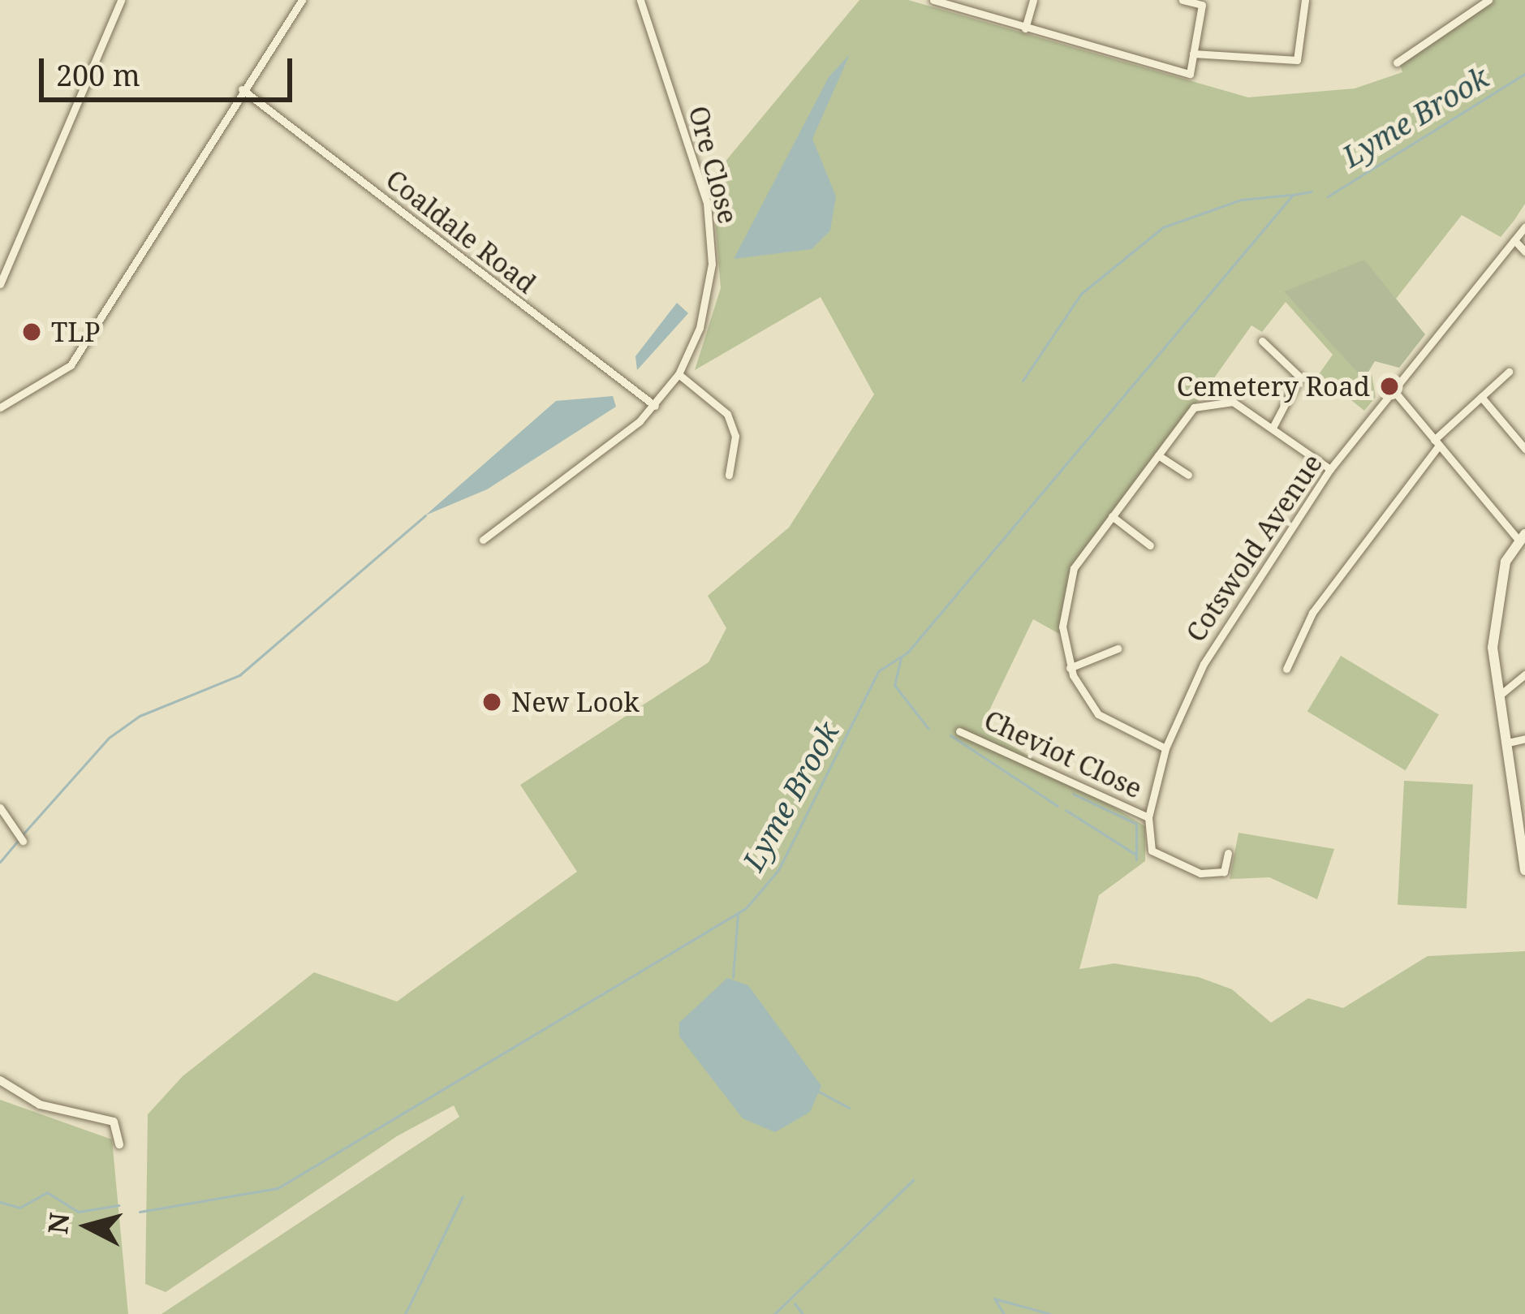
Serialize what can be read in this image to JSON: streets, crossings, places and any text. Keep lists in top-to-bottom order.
{
  "streets": {
    "street": [
      "Ore Close",
      "Coaldale Road",
      "Cotswold Avenue",
      "Cheviot Close"
    ]
  },
  "crossings": [
    ["Ore Close", "Coaldale Road"],
    ["Cotswold Avenue", "Cheviot Close"]
  ],
  "water": ["Lyme Brook"],
  "places": ["TLP", "Cemetery Road", "New Look"],
  "scale_bar": "200 m",
  "north": "left"
}
